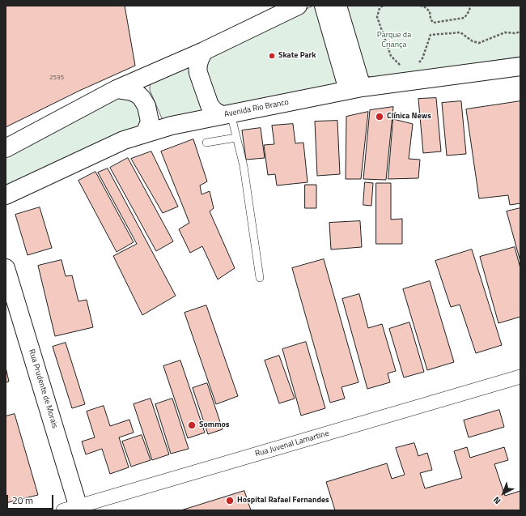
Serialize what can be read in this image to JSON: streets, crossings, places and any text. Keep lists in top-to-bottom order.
{
  "streets": {
    "main road": ["Avenida Rio Branco", "Rua Prudente de Morais"],
    "street": ["Rua Juvenal Lamartine"]
  },
  "crossings": [
    ["Rua Prudente de Morais", "Rua Juvenal Lamartine"]
  ],
  "parks": ["Parque da Criança"],
  "places": [
    "Skate Park",
    "Clínica News",
    "Sommos",
    "Hospital Rafael Fernandes"
  ],
  "house_numbers": ["2535"],
  "scale_bar": "20 m",
  "north": "bottom left"
}
